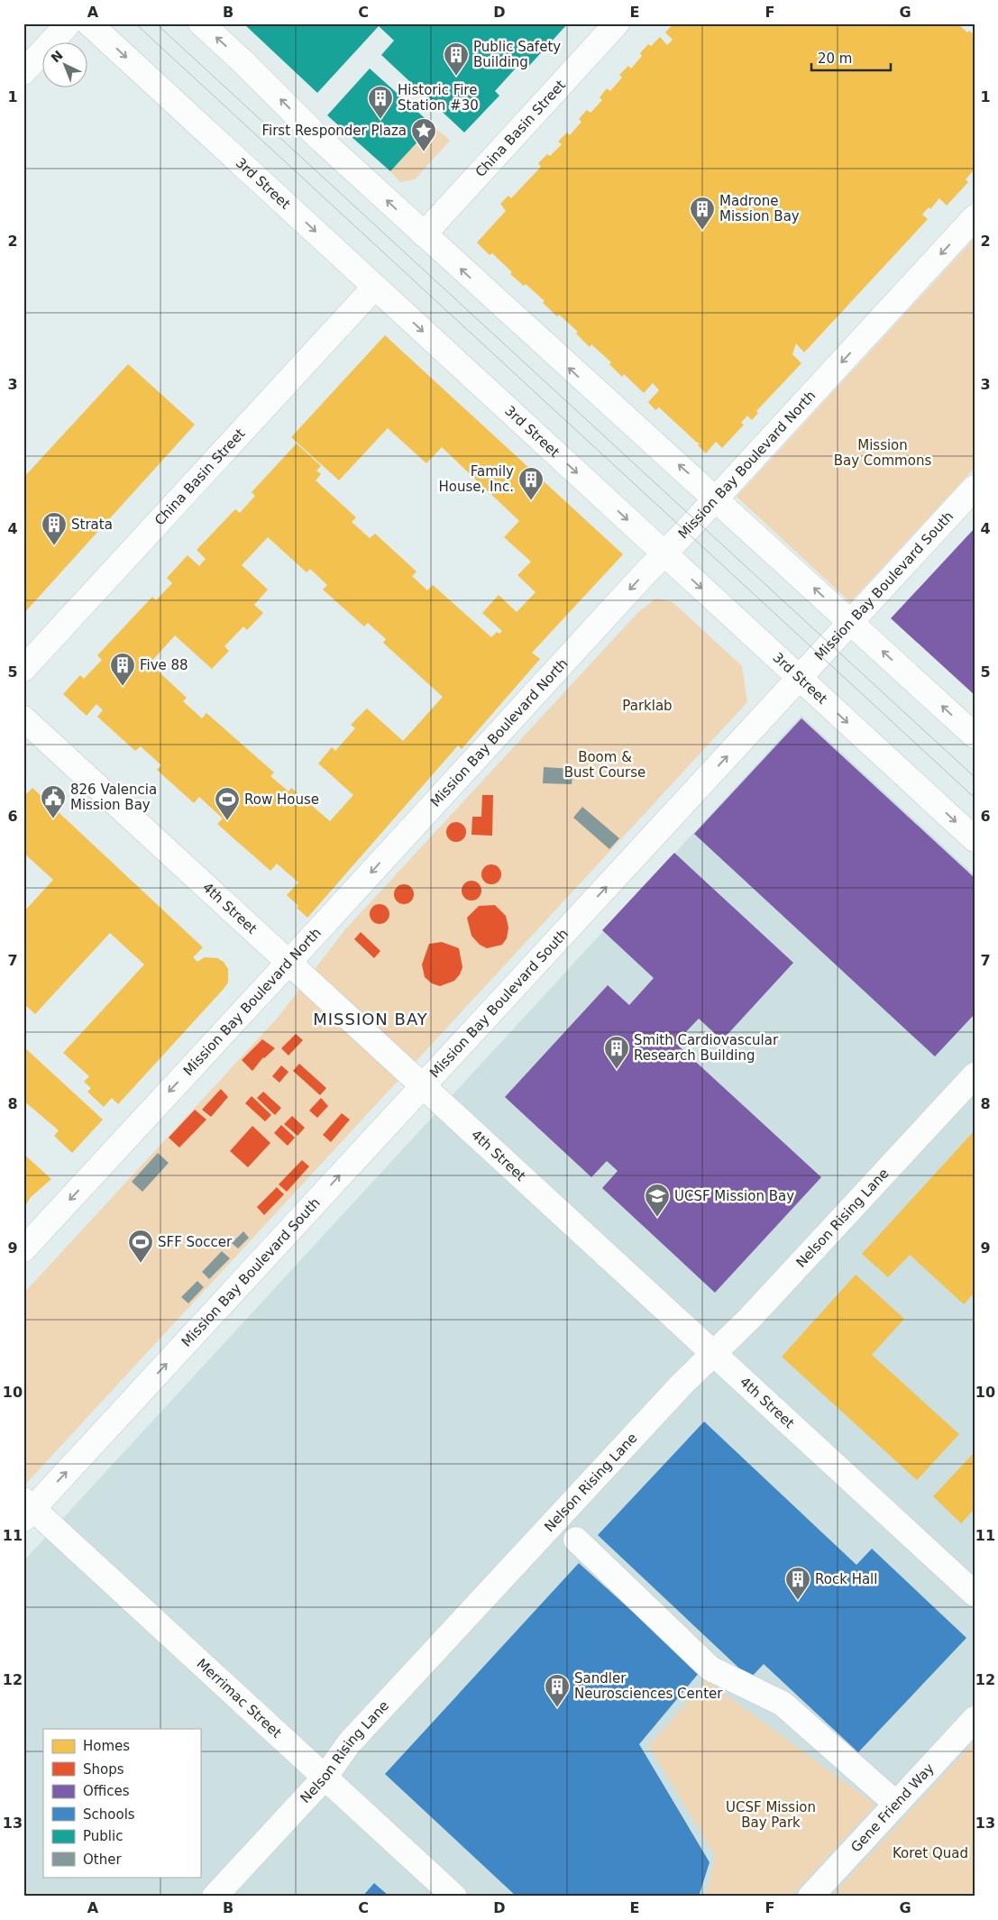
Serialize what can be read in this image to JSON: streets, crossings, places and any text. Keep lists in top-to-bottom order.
{
  "streets": {
    "street": [
      "China Basin Street",
      "3rd Street",
      "Mission Bay Boulevard North",
      "Mission Bay Boulevard South",
      "4th Street",
      "Nelson Rising Lane",
      "Merrimac Street",
      "Gene Friend Way"
    ]
  },
  "crossings": [
    ["China Basin Street", "3rd Street"],
    ["3rd Street", "Mission Bay Boulevard North"],
    ["3rd Street", "Mission Bay Boulevard South"],
    ["Mission Bay Boulevard North", "4th Street"],
    ["Mission Bay Boulevard South", "4th Street"],
    ["Mission Bay Boulevard South", "Merrimac Street"],
    ["4th Street", "Nelson Rising Lane"],
    ["Nelson Rising Lane", "Merrimac Street"]
  ],
  "one_way": ["Mission Bay Boulevard North", "Mission Bay Boulevard South"],
  "districts": ["MISSION BAY"],
  "parks": [
    "Mission Bay Commons",
    "Parklab",
    "Boom & Bust Course",
    "UCSF Mission Bay Park",
    "Koret Quad"
  ],
  "places": {
    "building": [
      "Public Safety Building",
      "Historic Fire Station #30",
      "Madrone Mission Bay",
      "Family House, Inc.",
      "Strata",
      "Five 88",
      "Smith Cardiovascular Research Building",
      "Rock Hall",
      "Sandler Neurosciences Center"
    ],
    "place": ["First Responder Plaza"],
    "public building": ["826 Valencia Mission Bay"],
    "sports": ["Row House", "SFF Soccer"],
    "school or university": ["UCSF Mission Bay"]
  },
  "legend": [
    "Homes",
    "Shops",
    "Offices",
    "Schools",
    "Public",
    "Other"
  ],
  "scale_bar": "20 m",
  "north": "top left",
  "grid": {
    "columns": [
      "A",
      "B",
      "C",
      "D",
      "E",
      "F",
      "G"
    ],
    "rows": [
      "1",
      "2",
      "3",
      "4",
      "5",
      "6",
      "7",
      "8",
      "9",
      "10",
      "11",
      "12",
      "13"
    ]
  }
}
